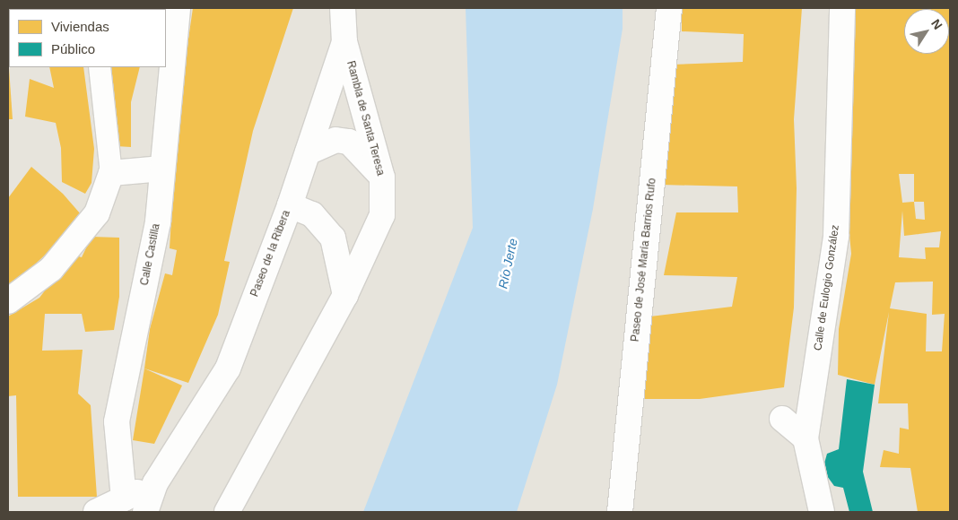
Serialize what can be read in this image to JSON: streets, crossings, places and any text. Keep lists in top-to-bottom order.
{
  "streets": {
    "street": [
      "Rambla de Santa Teresa",
      "Paseo de la Ribera",
      "Calle Castilla",
      "Paseo de José María Barrios Rufo",
      "Calle de Eulogio González"
    ]
  },
  "crossings": [
    ["Rambla de Santa Teresa", "Paseo de la Ribera"]
  ],
  "water": ["Río Jerte"],
  "legend": ["Viviendas", "Público"],
  "north": "top right"
}
